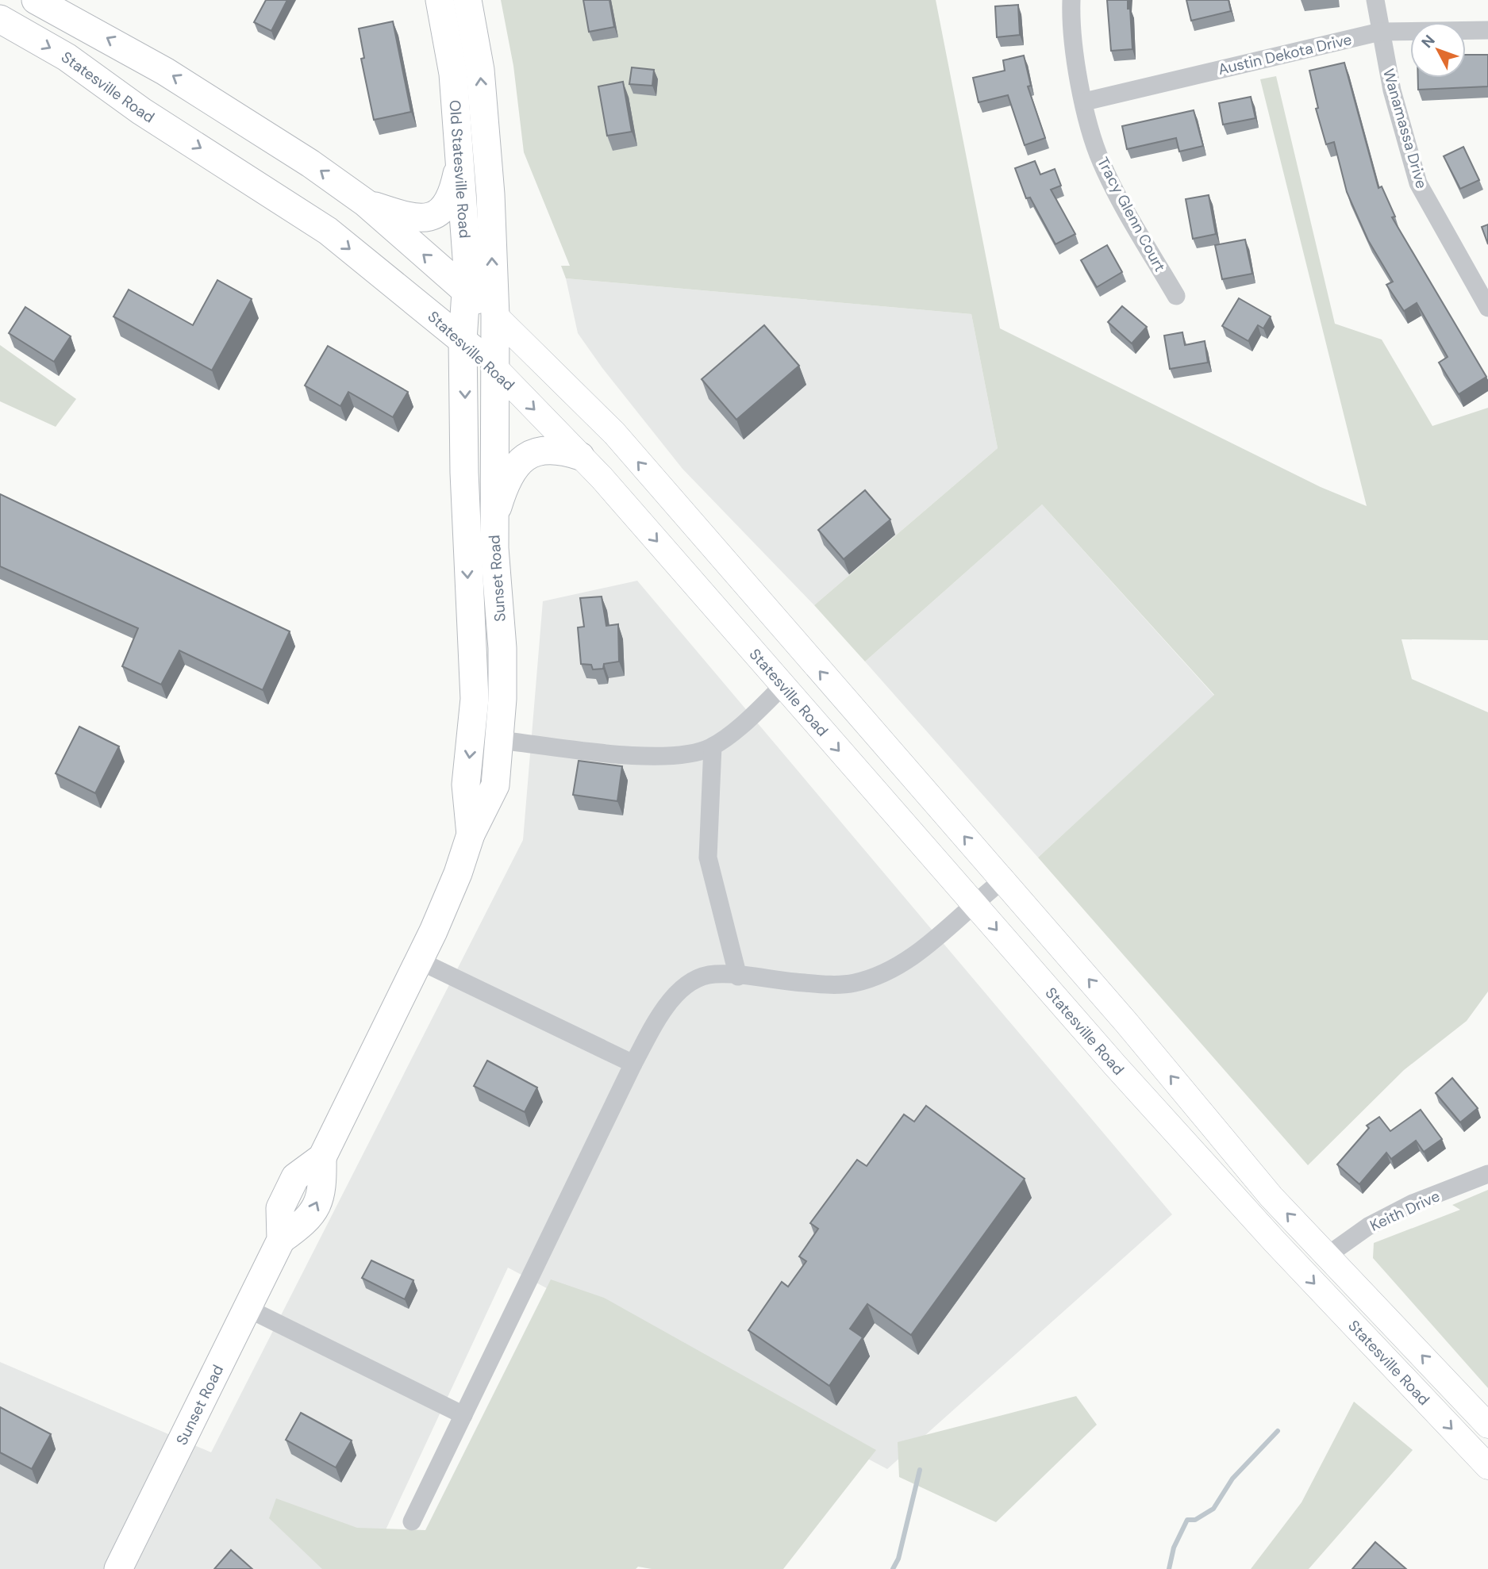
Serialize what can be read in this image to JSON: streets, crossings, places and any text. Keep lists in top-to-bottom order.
{
  "streets": {
    "main road": ["Statesville Road", "Old Statesville Road", "Sunset Road"],
    "street": [
      "Austin Dekota Drive",
      "Wanamassa Drive",
      "Tracy Glenn Court",
      "Keith Drive"
    ]
  },
  "crossings": [
    ["Austin Dekota Drive", "Wanamassa Drive"],
    ["Austin Dekota Drive", "Tracy Glenn Court"],
    ["Statesville Road", "Old Statesville Road"],
    ["Statesville Road", "Sunset Road"],
    ["Statesville Road", "Keith Drive"],
    ["Old Statesville Road", "Sunset Road"]
  ],
  "north": "top left"
}
